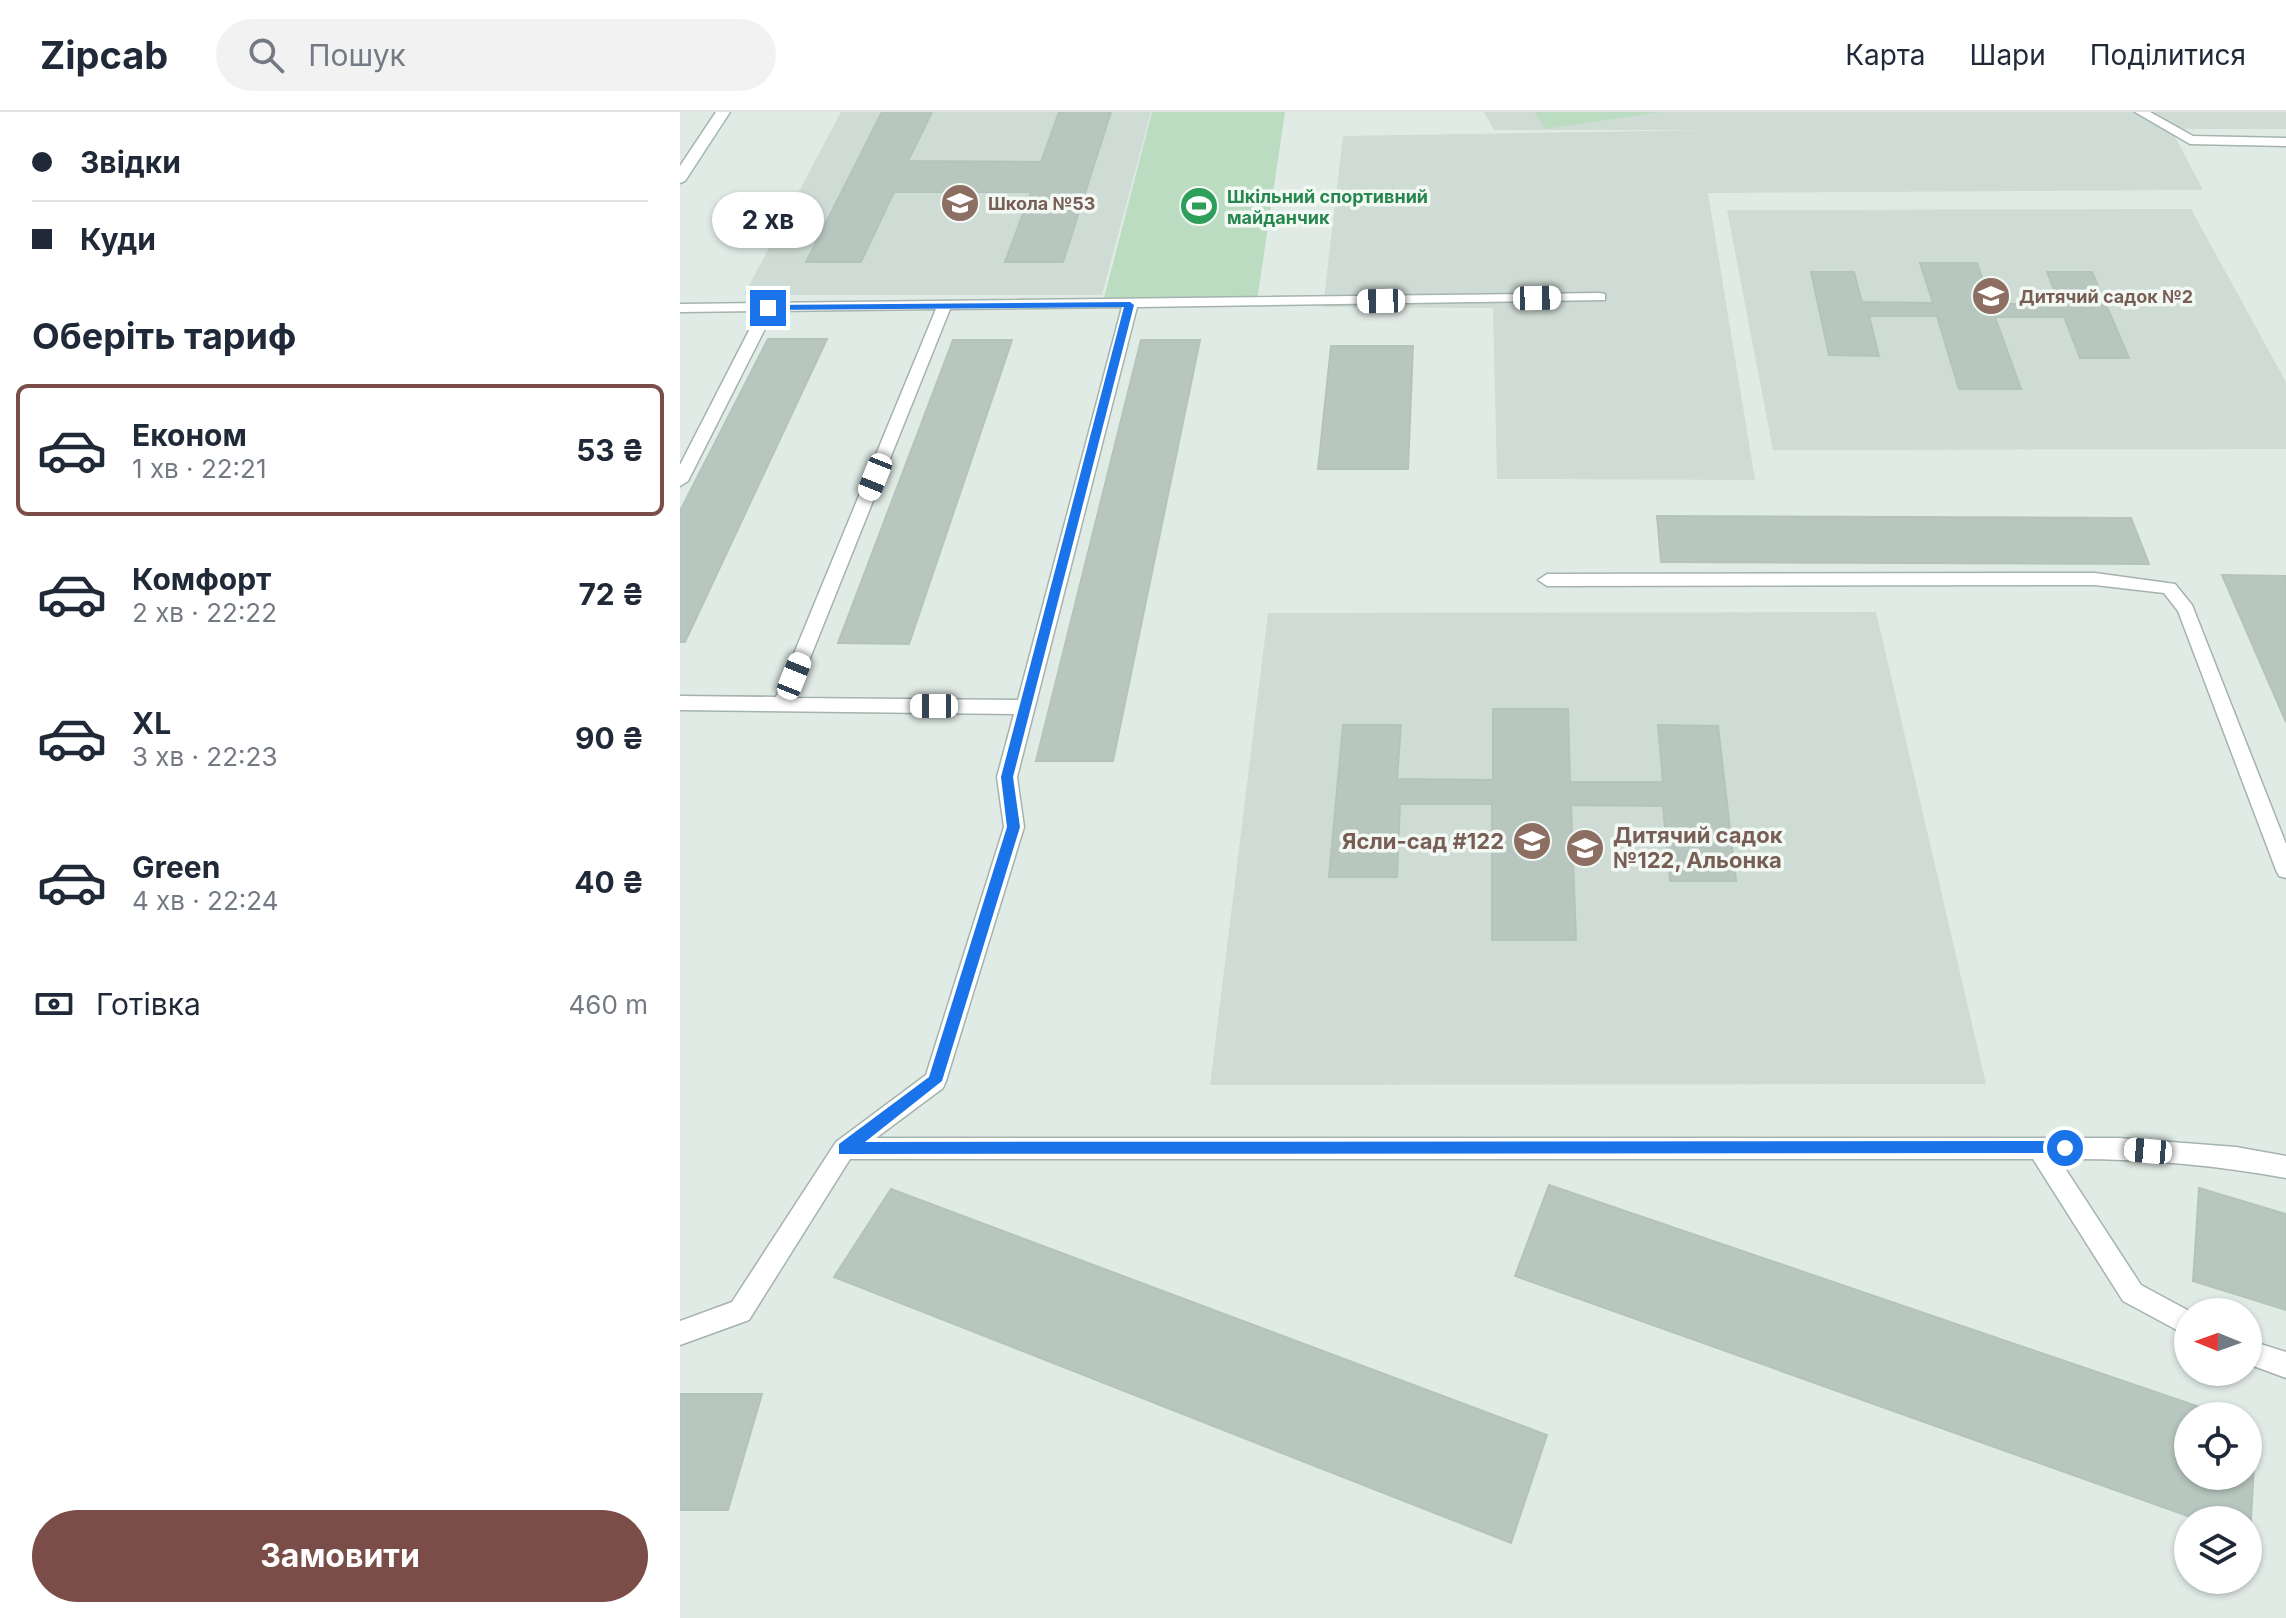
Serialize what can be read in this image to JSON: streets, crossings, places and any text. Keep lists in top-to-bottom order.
{
  "places": {
    "school or university": [
      "Школа №53",
      "Дитячий садок №2",
      "Ясли-сад #122",
      "Дитячий садок №122, Альонка"
    ],
    "sports": ["Шкільний спортивний майданчик"]
  },
  "north": "left",
  "page": {
    "header": "Zipcab",
    "search": "Пошук",
    "nav": ["Карта", "Шари", "Поділитися"],
    "banner": ["Звідки", "Куди"],
    "bubble": "2 хв",
    "heading": "Оберіть тариф",
    "list": [
      {
        "name": "Економ",
        "note": "1 хв · 22:21",
        "value": "53 ₴"
      },
      {
        "name": "Комфорт",
        "note": "2 хв · 22:22",
        "value": "72 ₴"
      },
      {
        "name": "XL",
        "note": "3 хв · 22:23",
        "value": "90 ₴"
      },
      {
        "name": "Green",
        "note": "4 хв · 22:24",
        "value": "40 ₴"
      }
    ],
    "pay": ["Готівка", "460 m"],
    "buttons": "Замовити"
  }
}
